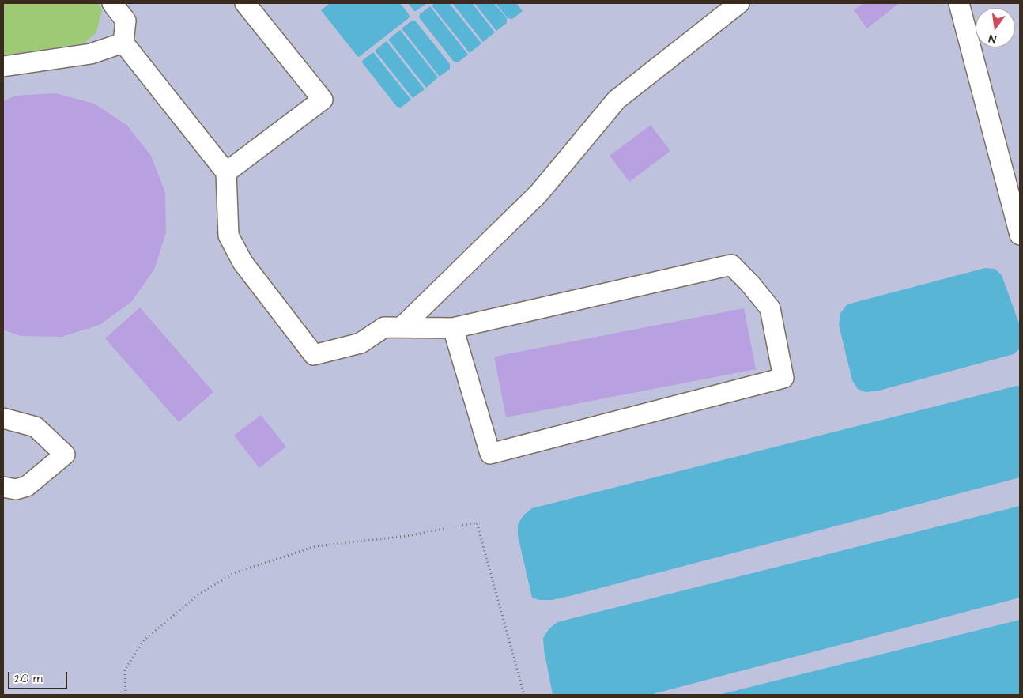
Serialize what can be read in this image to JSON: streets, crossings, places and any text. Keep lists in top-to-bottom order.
{
  "scale_bar": "20 m",
  "north": "bottom"
}
